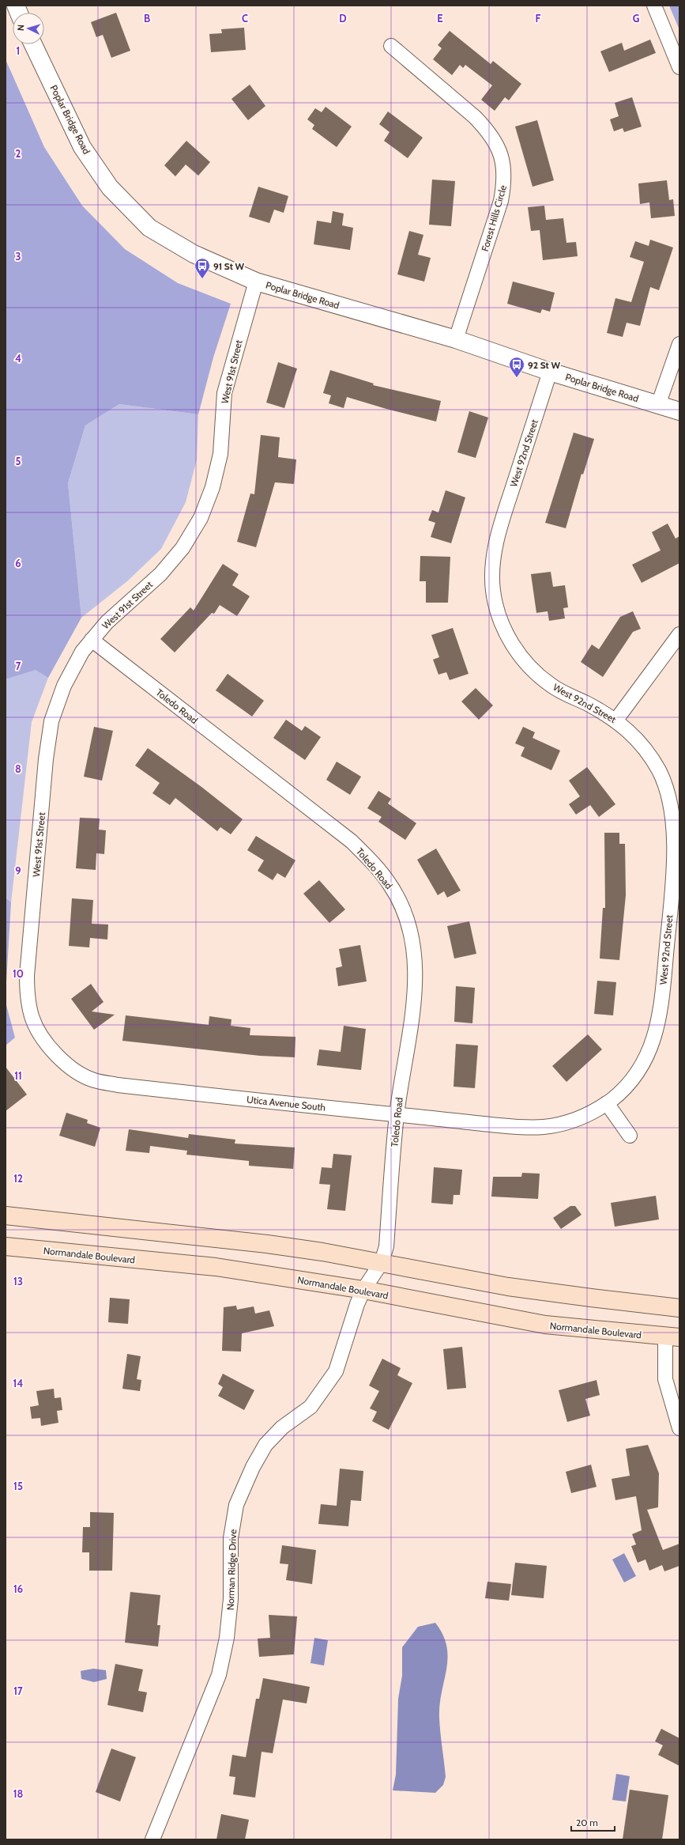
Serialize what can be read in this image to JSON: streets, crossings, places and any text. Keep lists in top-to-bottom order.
{
  "streets": {
    "main road": ["Normandale Boulevard"],
    "street": [
      "Poplar Bridge Road",
      "Forest Hills Circle",
      "West 91st Street",
      "West 92nd Street",
      "Toledo Road",
      "Utica Avenue South",
      "Norman Ridge Drive"
    ]
  },
  "crossings": [
    ["Poplar Bridge Road", "Forest Hills Circle"],
    ["Poplar Bridge Road", "West 91st Street"],
    ["Poplar Bridge Road", "West 92nd Street"],
    ["West 91st Street", "Toledo Road"],
    ["West 91st Street", "Utica Avenue South"],
    ["West 92nd Street", "Utica Avenue South"],
    ["Toledo Road", "Utica Avenue South"],
    ["Toledo Road", "Normandale Boulevard"],
    ["Toledo Road", "Norman Ridge Drive"],
    ["Normandale Boulevard", "Norman Ridge Drive"]
  ],
  "places": {
    "bus stop": ["91 St W", "92 St W"]
  },
  "scale_bar": "20 m",
  "north": "left",
  "grid": {
    "columns": [
      "B",
      "C",
      "D",
      "E",
      "F",
      "G"
    ],
    "rows": [
      "1",
      "2",
      "3",
      "4",
      "5",
      "6",
      "7",
      "8",
      "9",
      "10",
      "11",
      "12",
      "13",
      "14",
      "15",
      "16",
      "17",
      "18"
    ]
  }
}
